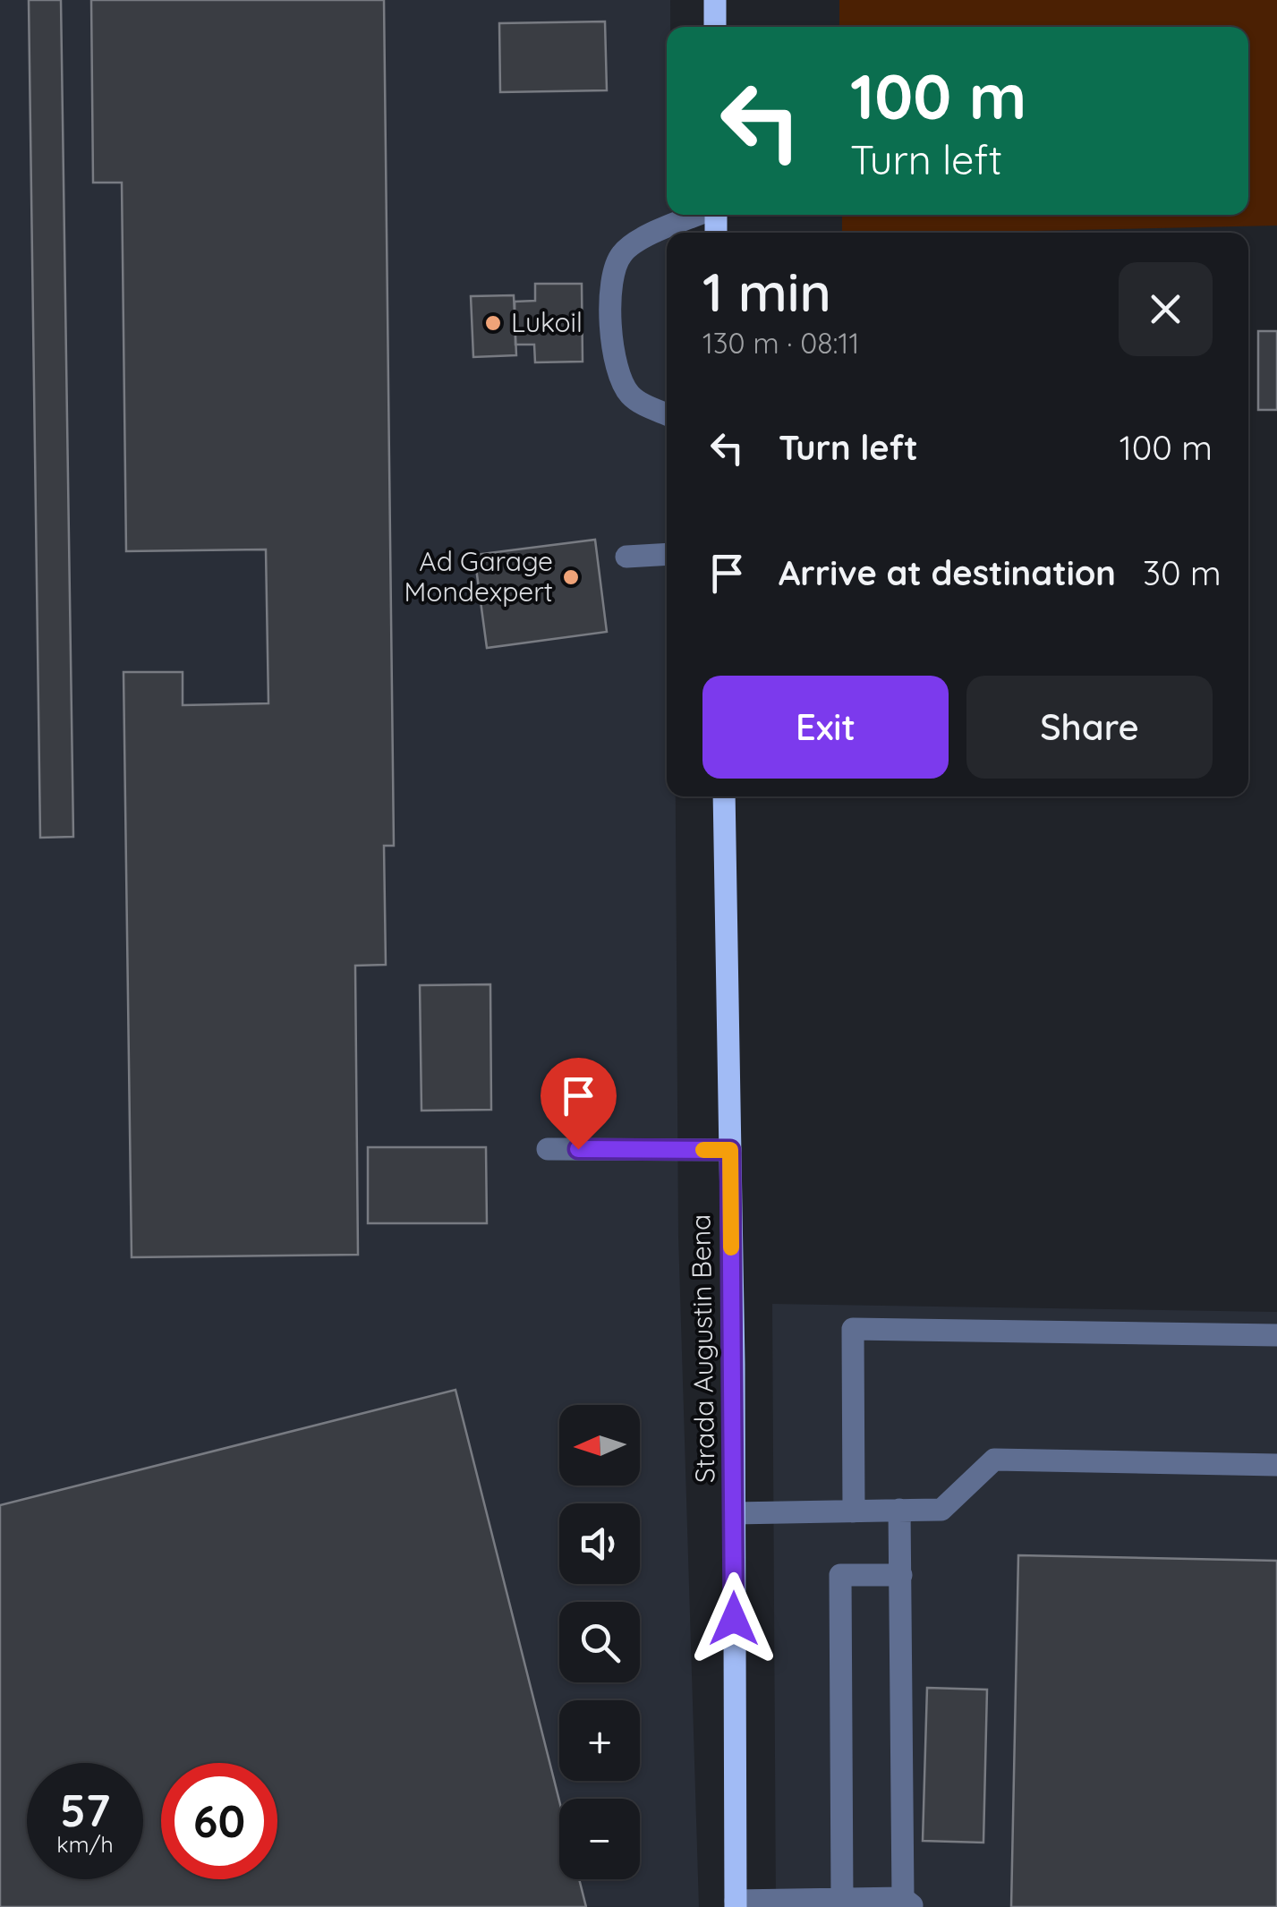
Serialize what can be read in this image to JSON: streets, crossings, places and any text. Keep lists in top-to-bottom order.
{
  "streets": {
    "main road": ["Strada Augustin Bena"]
  },
  "places": ["Lukoil", "Ad Garage Mondexpert"],
  "north": "left",
  "page": {
    "turn": ["100 m", "Turn left"],
    "heading": ["1 min", "130 m · 08:11"],
    "list": [
      {
        "name": "Turn left",
        "value": "100 m"
      },
      {
        "name": "Arrive at destination",
        "value": "30 m"
      }
    ],
    "buttons": ["Exit", "Share"],
    "map_buttons": ["+", "−"],
    "speed": "57 km/h",
    "limit": "60"
  }
}
